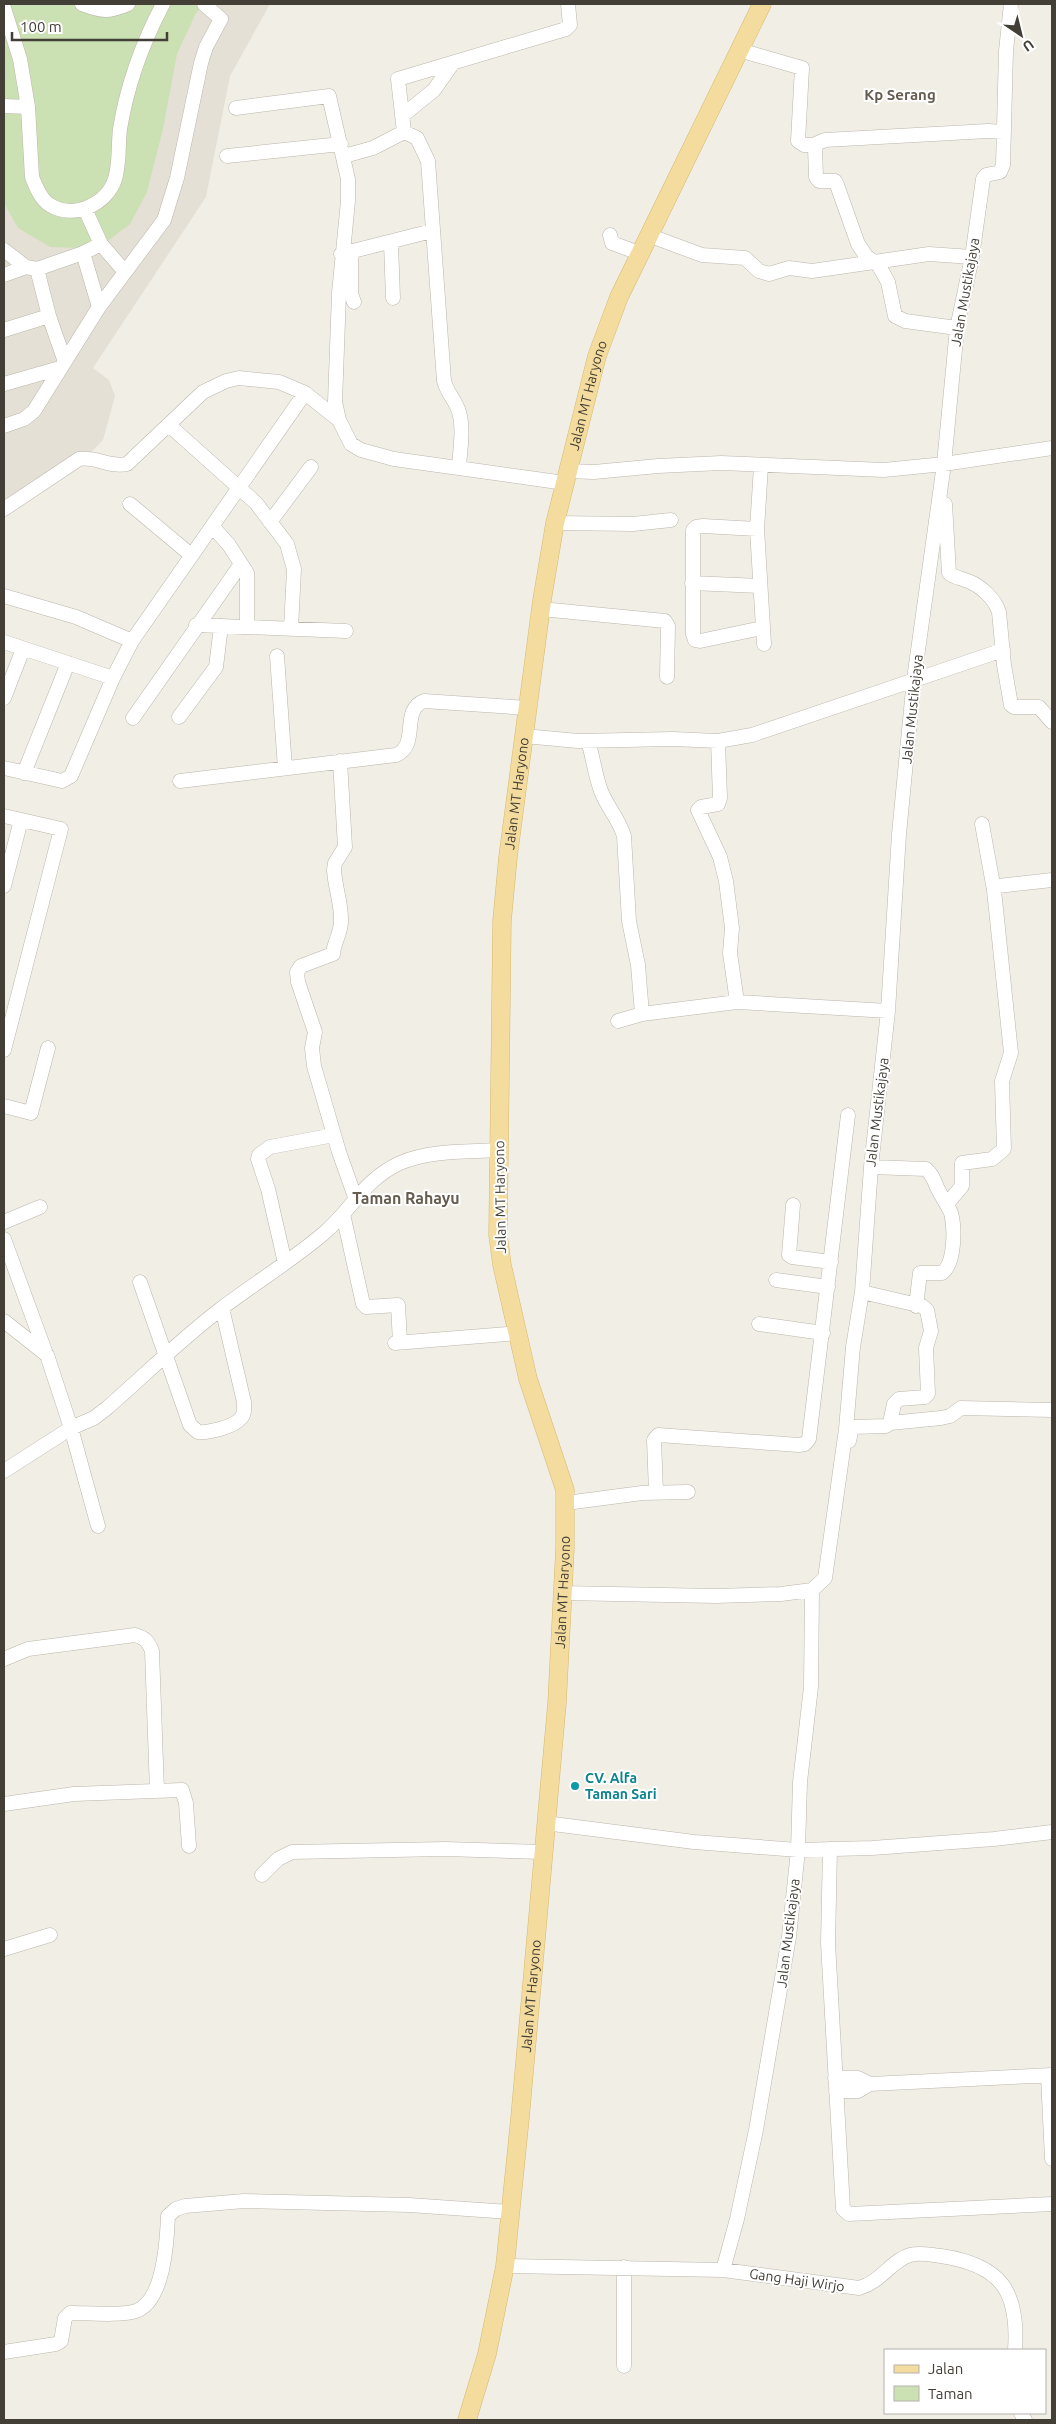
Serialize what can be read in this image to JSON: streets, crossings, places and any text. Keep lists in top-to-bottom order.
{
  "streets": {
    "main road": ["Jalan MT Haryono"],
    "street": ["Jalan Mustikajaya", "Gang Haji Wirjo"]
  },
  "crossings": [
    ["Jalan Mustikajaya", "Gang Haji Wirjo"],
    ["Jalan MT Haryono", "Gang Haji Wirjo"]
  ],
  "districts": ["Kp Serang", "Taman Rahayu"],
  "places": ["CV. Alfa Taman Sari"],
  "legend": ["Jalan", "Taman"],
  "scale_bar": "100 m",
  "north": "bottom right"
}
